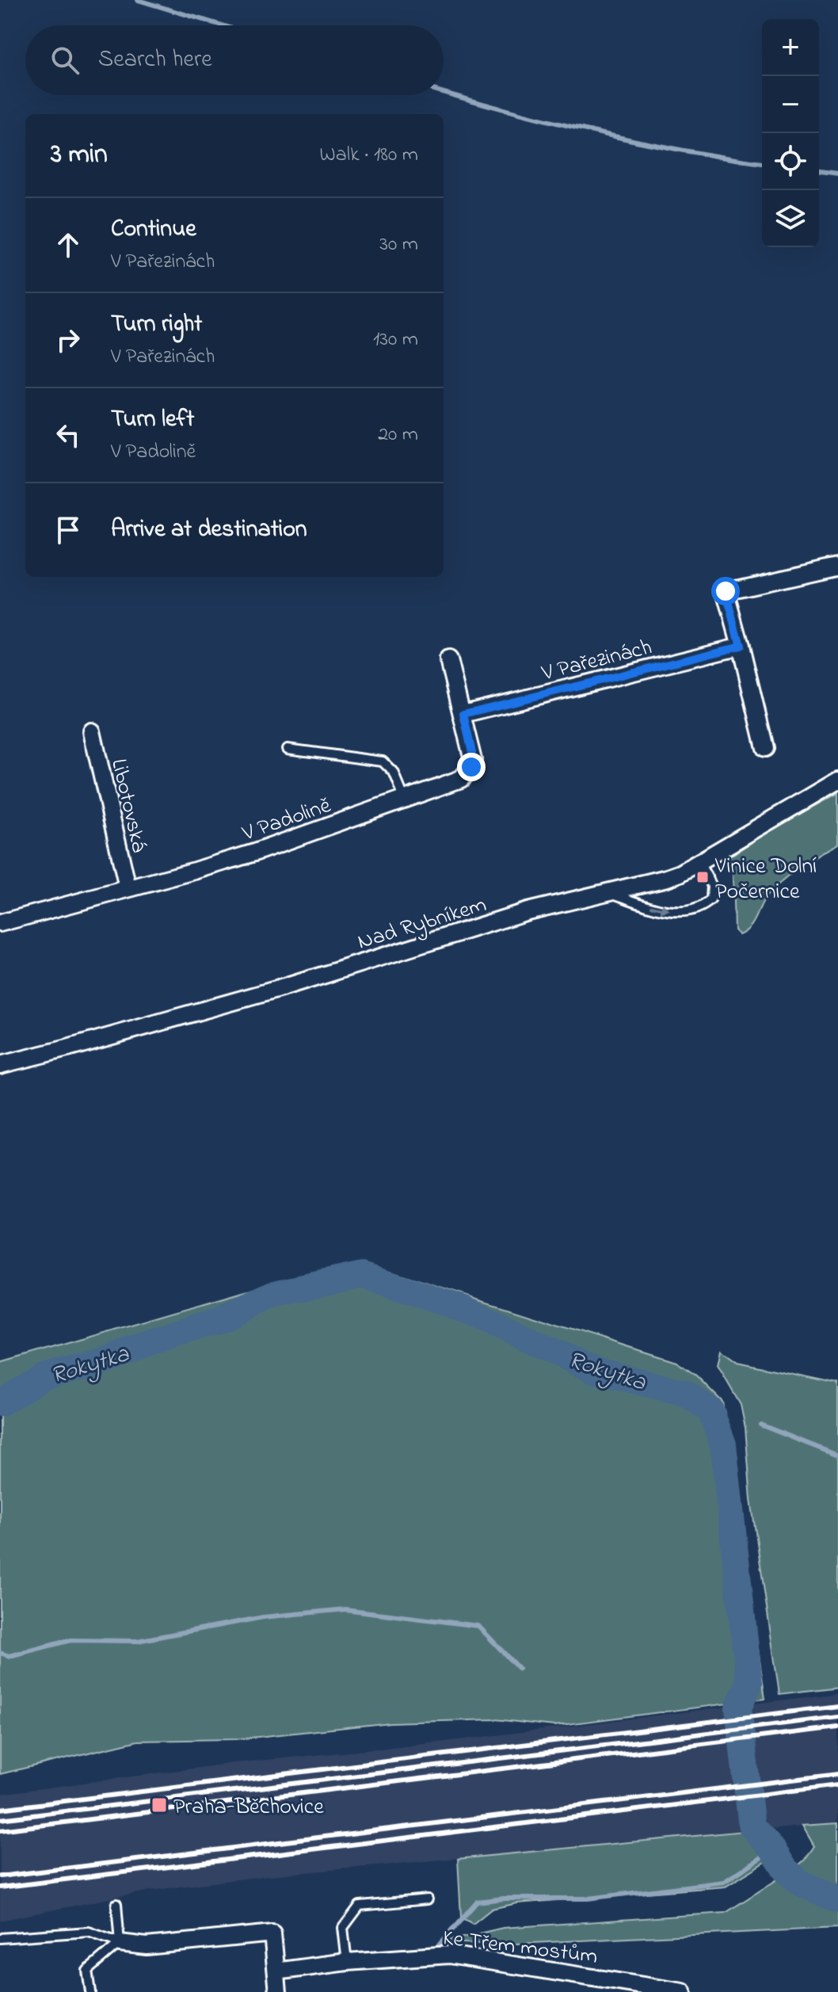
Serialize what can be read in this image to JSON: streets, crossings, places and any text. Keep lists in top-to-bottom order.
{
  "streets": {
    "street": [
      "V Pařezinách",
      "Libotovská",
      "V Padolině",
      "Nad Rybníkem",
      "Ke Třem mostům"
    ]
  },
  "crossings": [
    ["V Pařezinách", "V Padolině"],
    ["Libotovská", "V Padolině"]
  ],
  "water": ["Rokytka"],
  "places": {
    "transit": ["Vinice Dolní Počernice", "Praha-Běchovice"]
  },
  "page": {
    "map_buttons": ["+", "−"],
    "search": "Search here",
    "heading": ["3 min", "Walk · 180 m"],
    "list": [
      ["Continue", "V Pařezinách", "30 m"],
      ["Turn right", "V Pařezinách", "130 m"],
      ["Turn left", "V Padolině", "20 m"],
      "Arrive at destination"
    ]
  }
}
